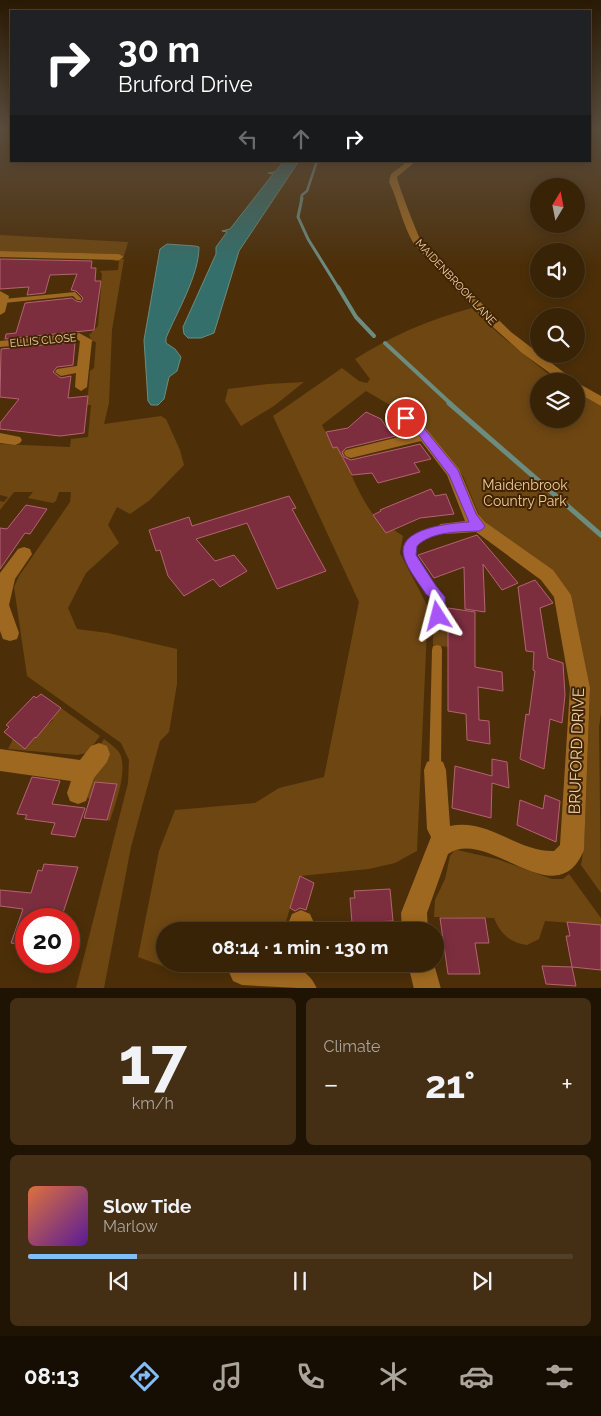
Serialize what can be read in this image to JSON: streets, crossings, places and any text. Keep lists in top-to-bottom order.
{
  "streets": {
    "street": ["MAIDENBROOK LANE", "ELLIS CLOSE", "BRUFORD DRIVE"]
  },
  "parks": ["Maidenbrook Country Park"],
  "north": "top",
  "page": {
    "turn": ["30 m", "Bruford Drive"],
    "limit": "20",
    "trip": "08:14 · 1 min · 130 m",
    "tile": [
      ["17", "km/h"],
      "Climate"
    ],
    "heat": ["−", "21°", "+"],
    "song": ["Slow Tide", "Marlow"],
    "tabs": "08:13"
  }
}
